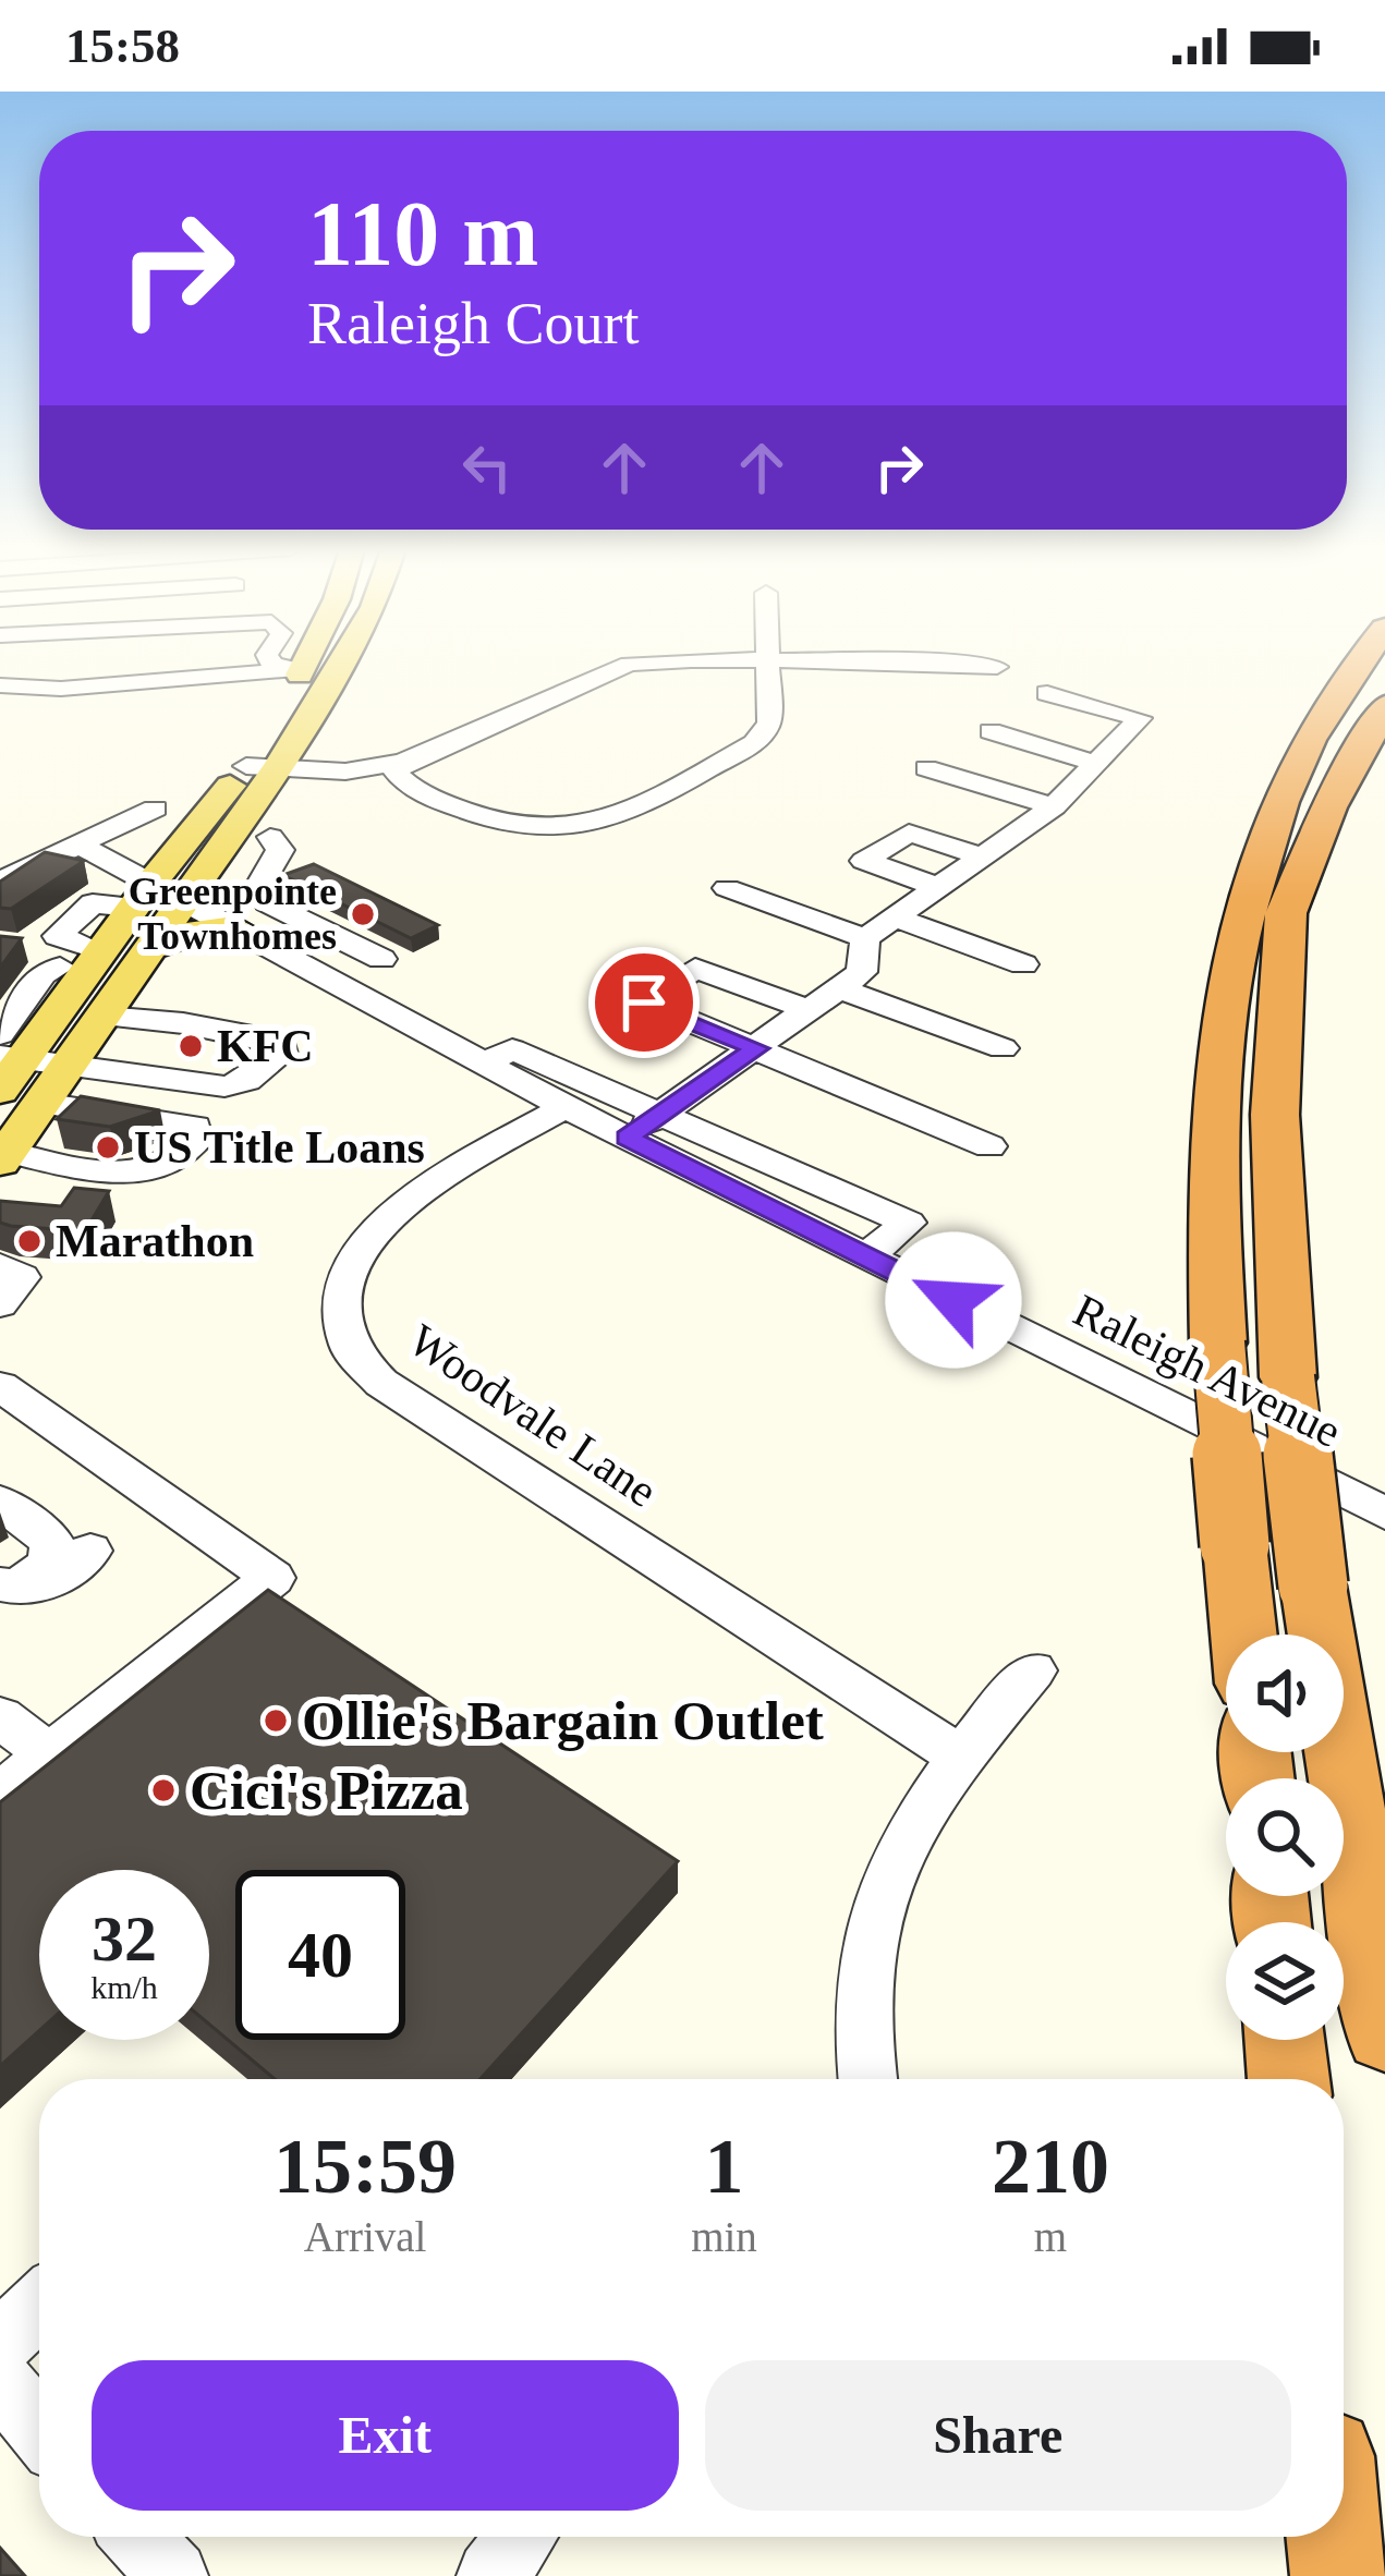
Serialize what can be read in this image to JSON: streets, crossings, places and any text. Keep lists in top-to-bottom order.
{
  "streets": {
    "street": ["Raleigh Avenue", "Woodvale Lane"]
  },
  "crossings": [
    ["Raleigh Avenue", "Woodvale Lane"]
  ],
  "places": [
    "Greenpointe Townhomes",
    "KFC",
    "US Title Loans",
    "Marathon",
    "Ollie's Bargain Outlet",
    "Cici's Pizza"
  ],
  "page": {
    "status": "15:58",
    "turn": ["110 m", "Raleigh Court"],
    "speed": "32 km/h",
    "limit": "40",
    "eta": [
      "15:59",
      "Arrival",
      "1",
      "min",
      "210",
      "m"
    ],
    "buttons": ["Exit", "Share"]
  }
}
